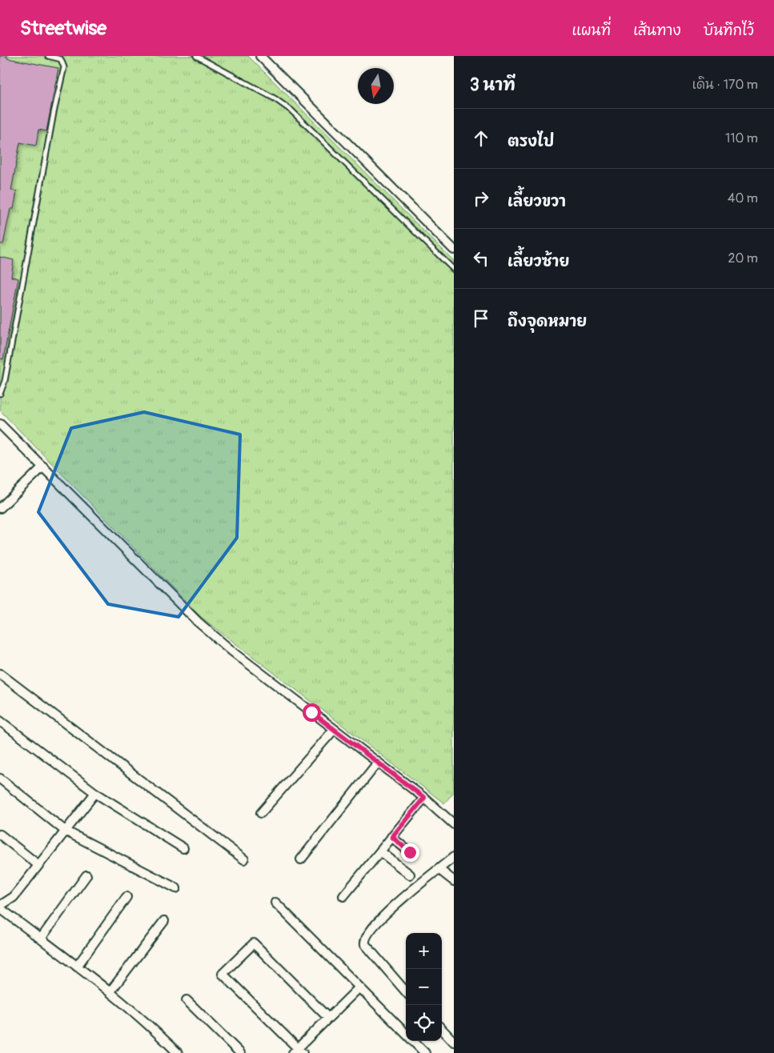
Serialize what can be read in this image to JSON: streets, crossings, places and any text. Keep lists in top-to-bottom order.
{
  "north": "bottom",
  "page": {
    "header": "Streetwise",
    "nav": ["แผนที่", "เส้นทาง", "บันทึกไว้"],
    "heading": ["3 นาที", "เดิน · 170 m"],
    "list": [
      ["ตรงไป", "110 m"],
      ["เลี้ยวขวา", "40 m"],
      ["เลี้ยวซ้าย", "20 m"],
      "ถึงจุดหมาย"
    ],
    "map_buttons": ["+", "−"]
  }
}
